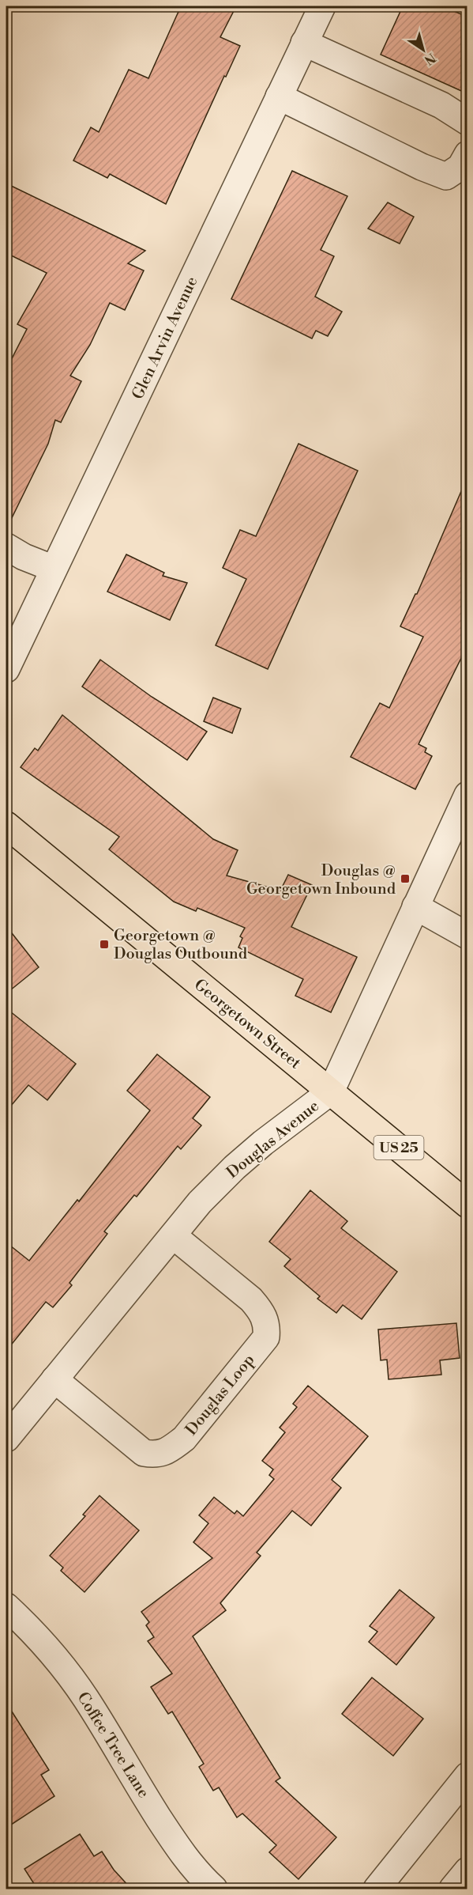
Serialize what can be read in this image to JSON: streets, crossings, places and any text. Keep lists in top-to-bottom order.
{
  "streets": {
    "main road": ["Georgetown Street", "US 25"],
    "street": [
      "Glen Arvin Avenue",
      "Douglas Avenue",
      "Douglas Loop",
      "Coffee Tree Lane"
    ]
  },
  "crossings": [
    ["Georgetown Street", "Douglas Avenue"],
    ["Douglas Avenue", "Douglas Loop"]
  ],
  "places": {
    "transit": ["Douglas @ Georgetown Inbound", "Georgetown @ Douglas Outbound"]
  },
  "north": "bottom right"
}
